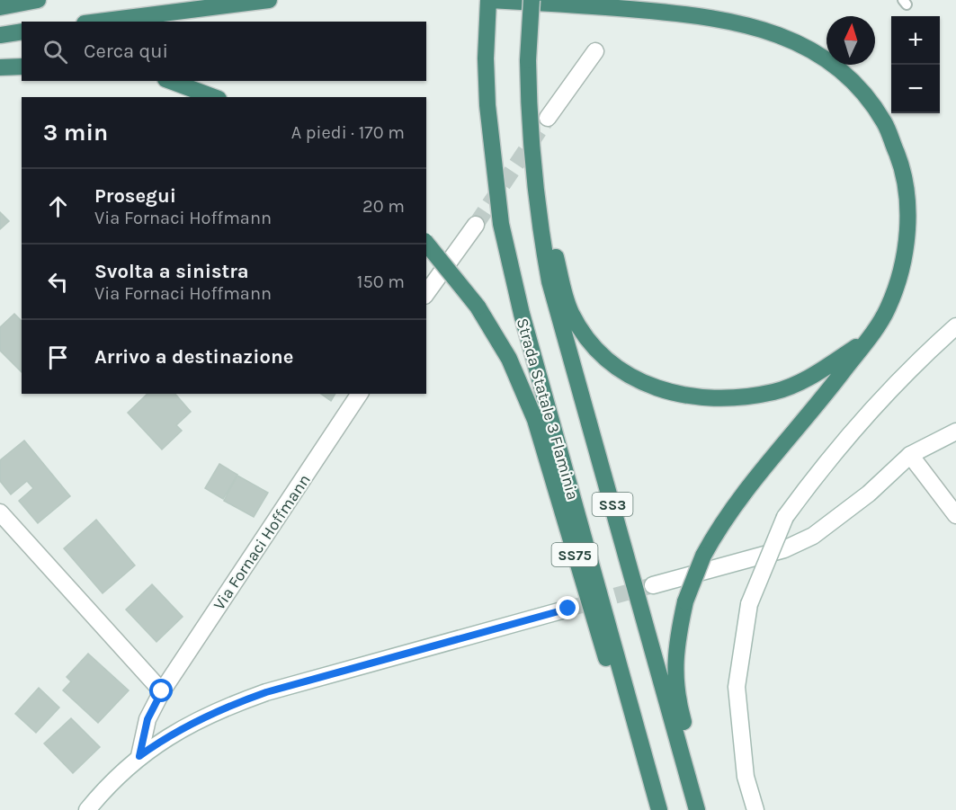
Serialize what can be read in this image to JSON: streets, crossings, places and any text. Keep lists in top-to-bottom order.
{
  "streets": {
    "highway": ["Strada Statale 3 Flaminia", "SS3", "SS75"],
    "main road": ["Via Fornaci Hoffmann"]
  },
  "north": "top",
  "page": {
    "map_buttons": ["+", "−"],
    "search": "Cerca qui",
    "heading": ["3 min", "A piedi · 170 m"],
    "list": [
      ["Prosegui", "Via Fornaci Hoffmann", "20 m"],
      ["Svolta a sinistra", "Via Fornaci Hoffmann", "150 m"],
      "Arrivo a destinazione"
    ]
  }
}
